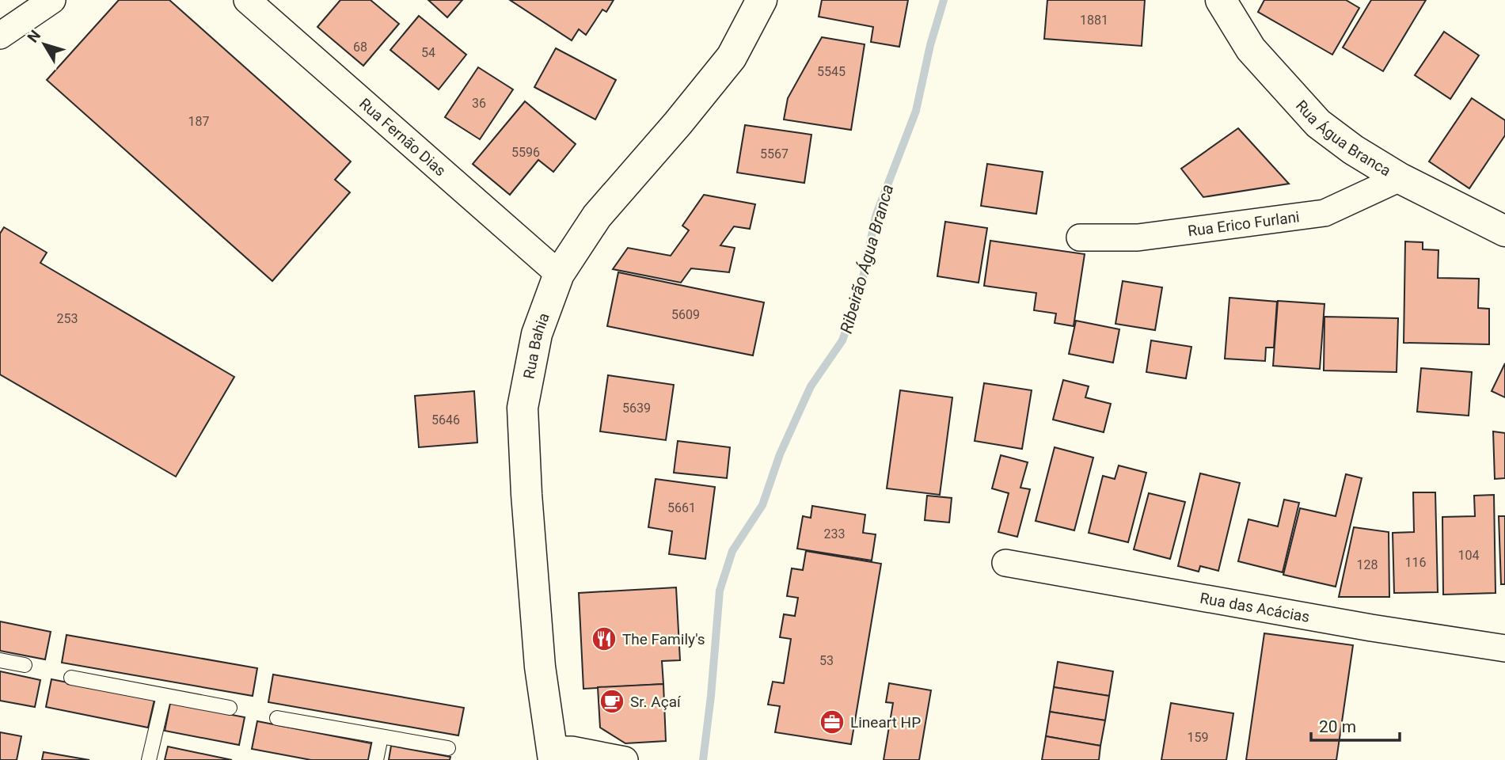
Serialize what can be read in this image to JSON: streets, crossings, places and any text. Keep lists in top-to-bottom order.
{
  "streets": {
    "main road": ["Rua Água Branca", "Rua Bahia"],
    "street": ["Rua Fernão Dias", "Rua Erico Furlani", "Rua das Acácias"]
  },
  "crossings": [
    ["Rua Água Branca", "Rua Erico Furlani"],
    ["Rua Fernão Dias", "Rua Bahia"]
  ],
  "water": ["Ribeirão Água Branca"],
  "places": {
    "restaurant": ["The Family's"],
    "cafe": ["Sr. Açaí"],
    "office": ["Lineart HP"]
  },
  "house_numbers": [
    "1881",
    "68",
    "54",
    "5545",
    "36",
    "187",
    "5596",
    "5567",
    "5609",
    "253",
    "5639",
    "5646",
    "5661",
    "233",
    "104",
    "116",
    "128",
    "53",
    "159"
  ],
  "scale_bar": "20 m",
  "north": "top left"
}
